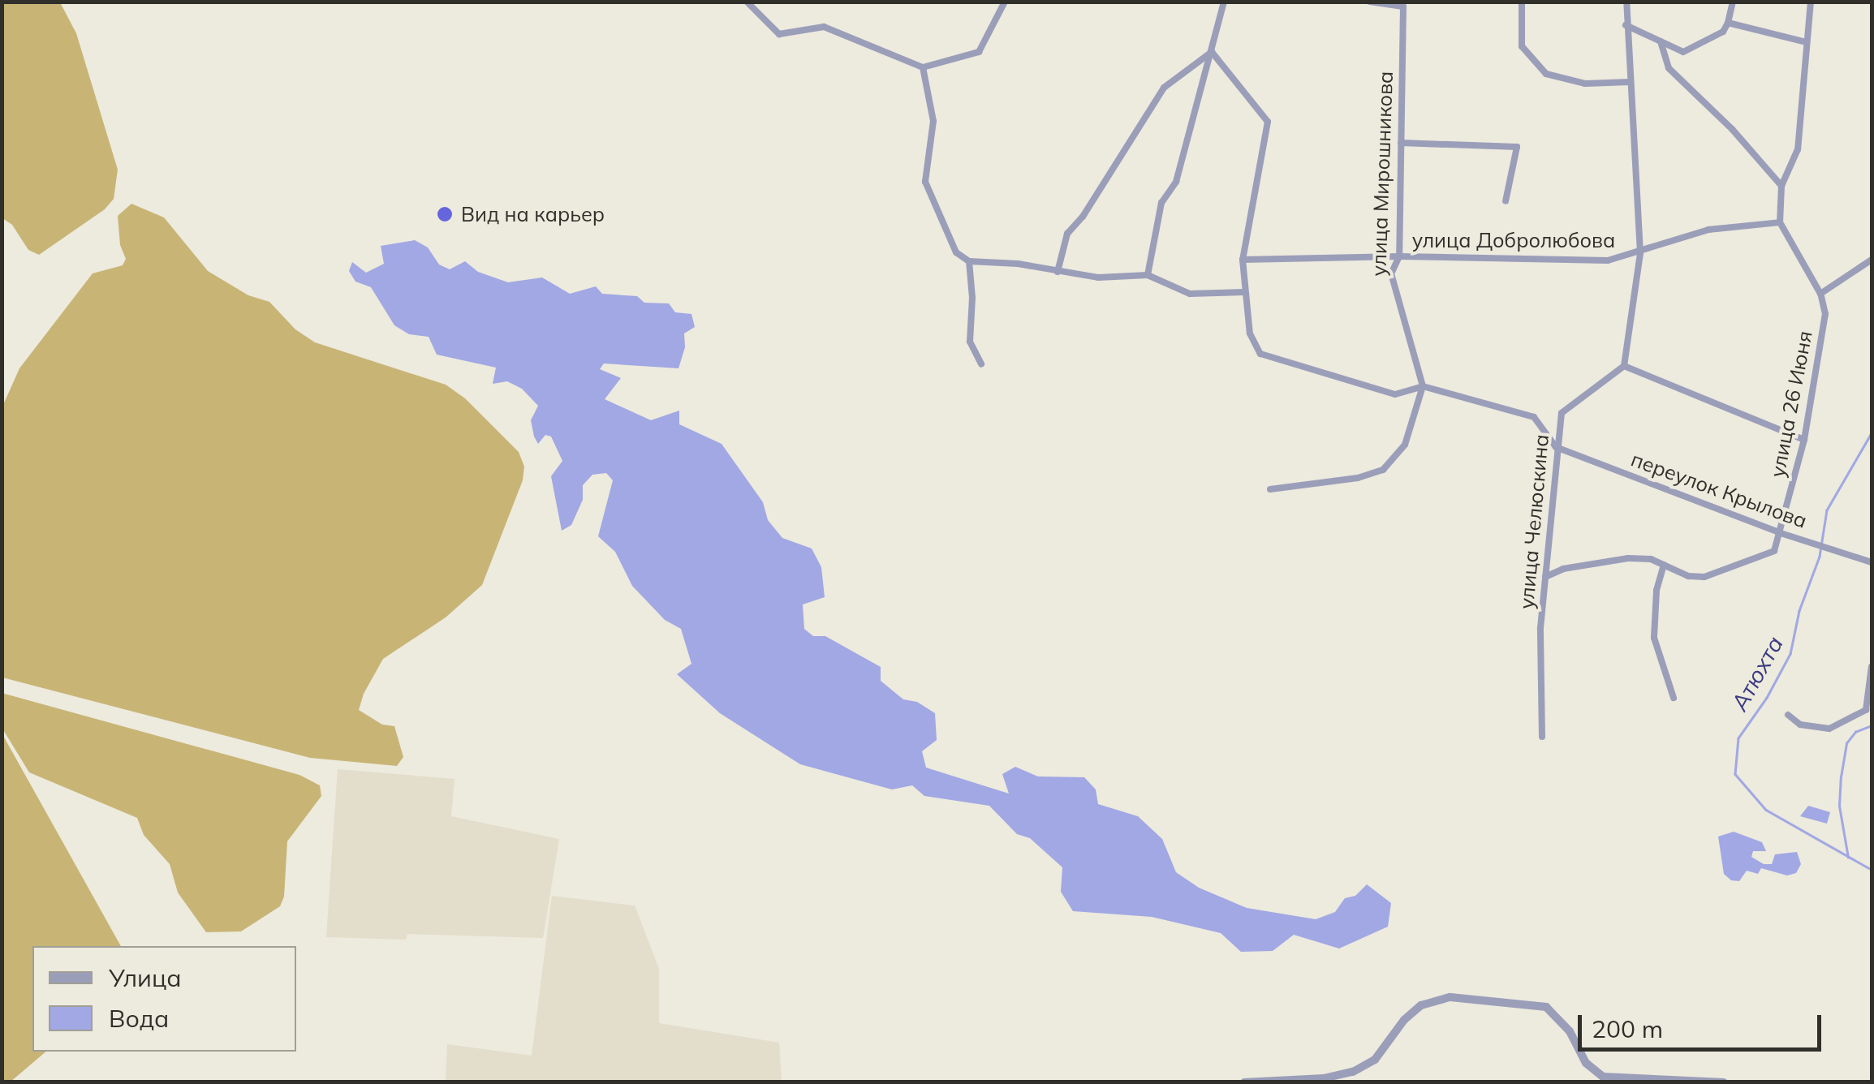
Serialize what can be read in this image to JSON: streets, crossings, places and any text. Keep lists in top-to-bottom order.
{
  "streets": {
    "street": [
      "улица Мирошникова",
      "улица Добролюбова",
      "улица 26 Июня",
      "переулок Крылова",
      "улица Челюскина"
    ]
  },
  "crossings": [
    ["улица Мирошникова", "улица Добролюбова"],
    ["улица 26 Июня", "переулок Крылова"],
    ["переулок Крылова", "улица Челюскина"]
  ],
  "water": ["Атюхта"],
  "places": ["Вид на карьер"],
  "legend": ["Улица", "Вода"],
  "scale_bar": "200 m"
}
